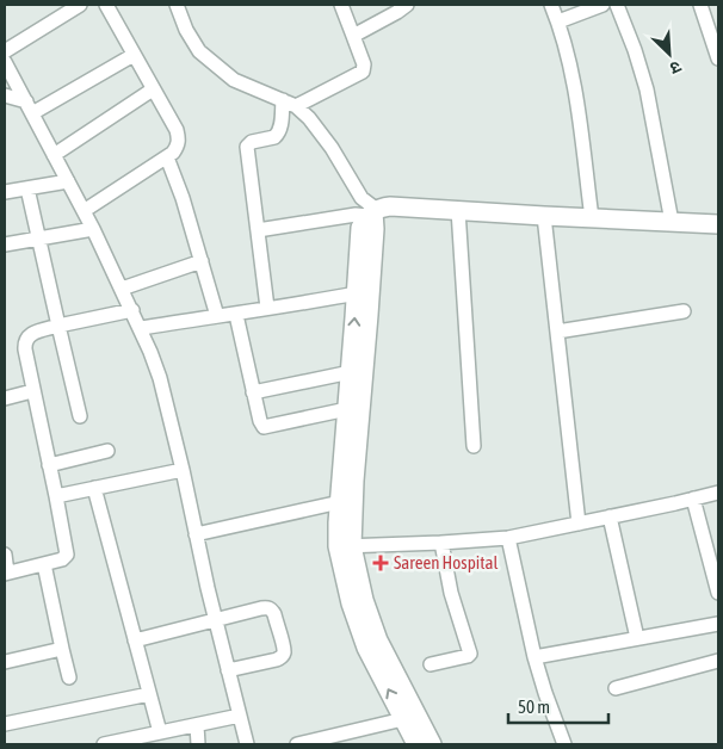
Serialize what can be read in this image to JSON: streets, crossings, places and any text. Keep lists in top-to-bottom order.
{
  "places": {
    "health": ["Sareen Hospital"]
  },
  "scale_bar": "50 m",
  "north": "bottom right"
}
